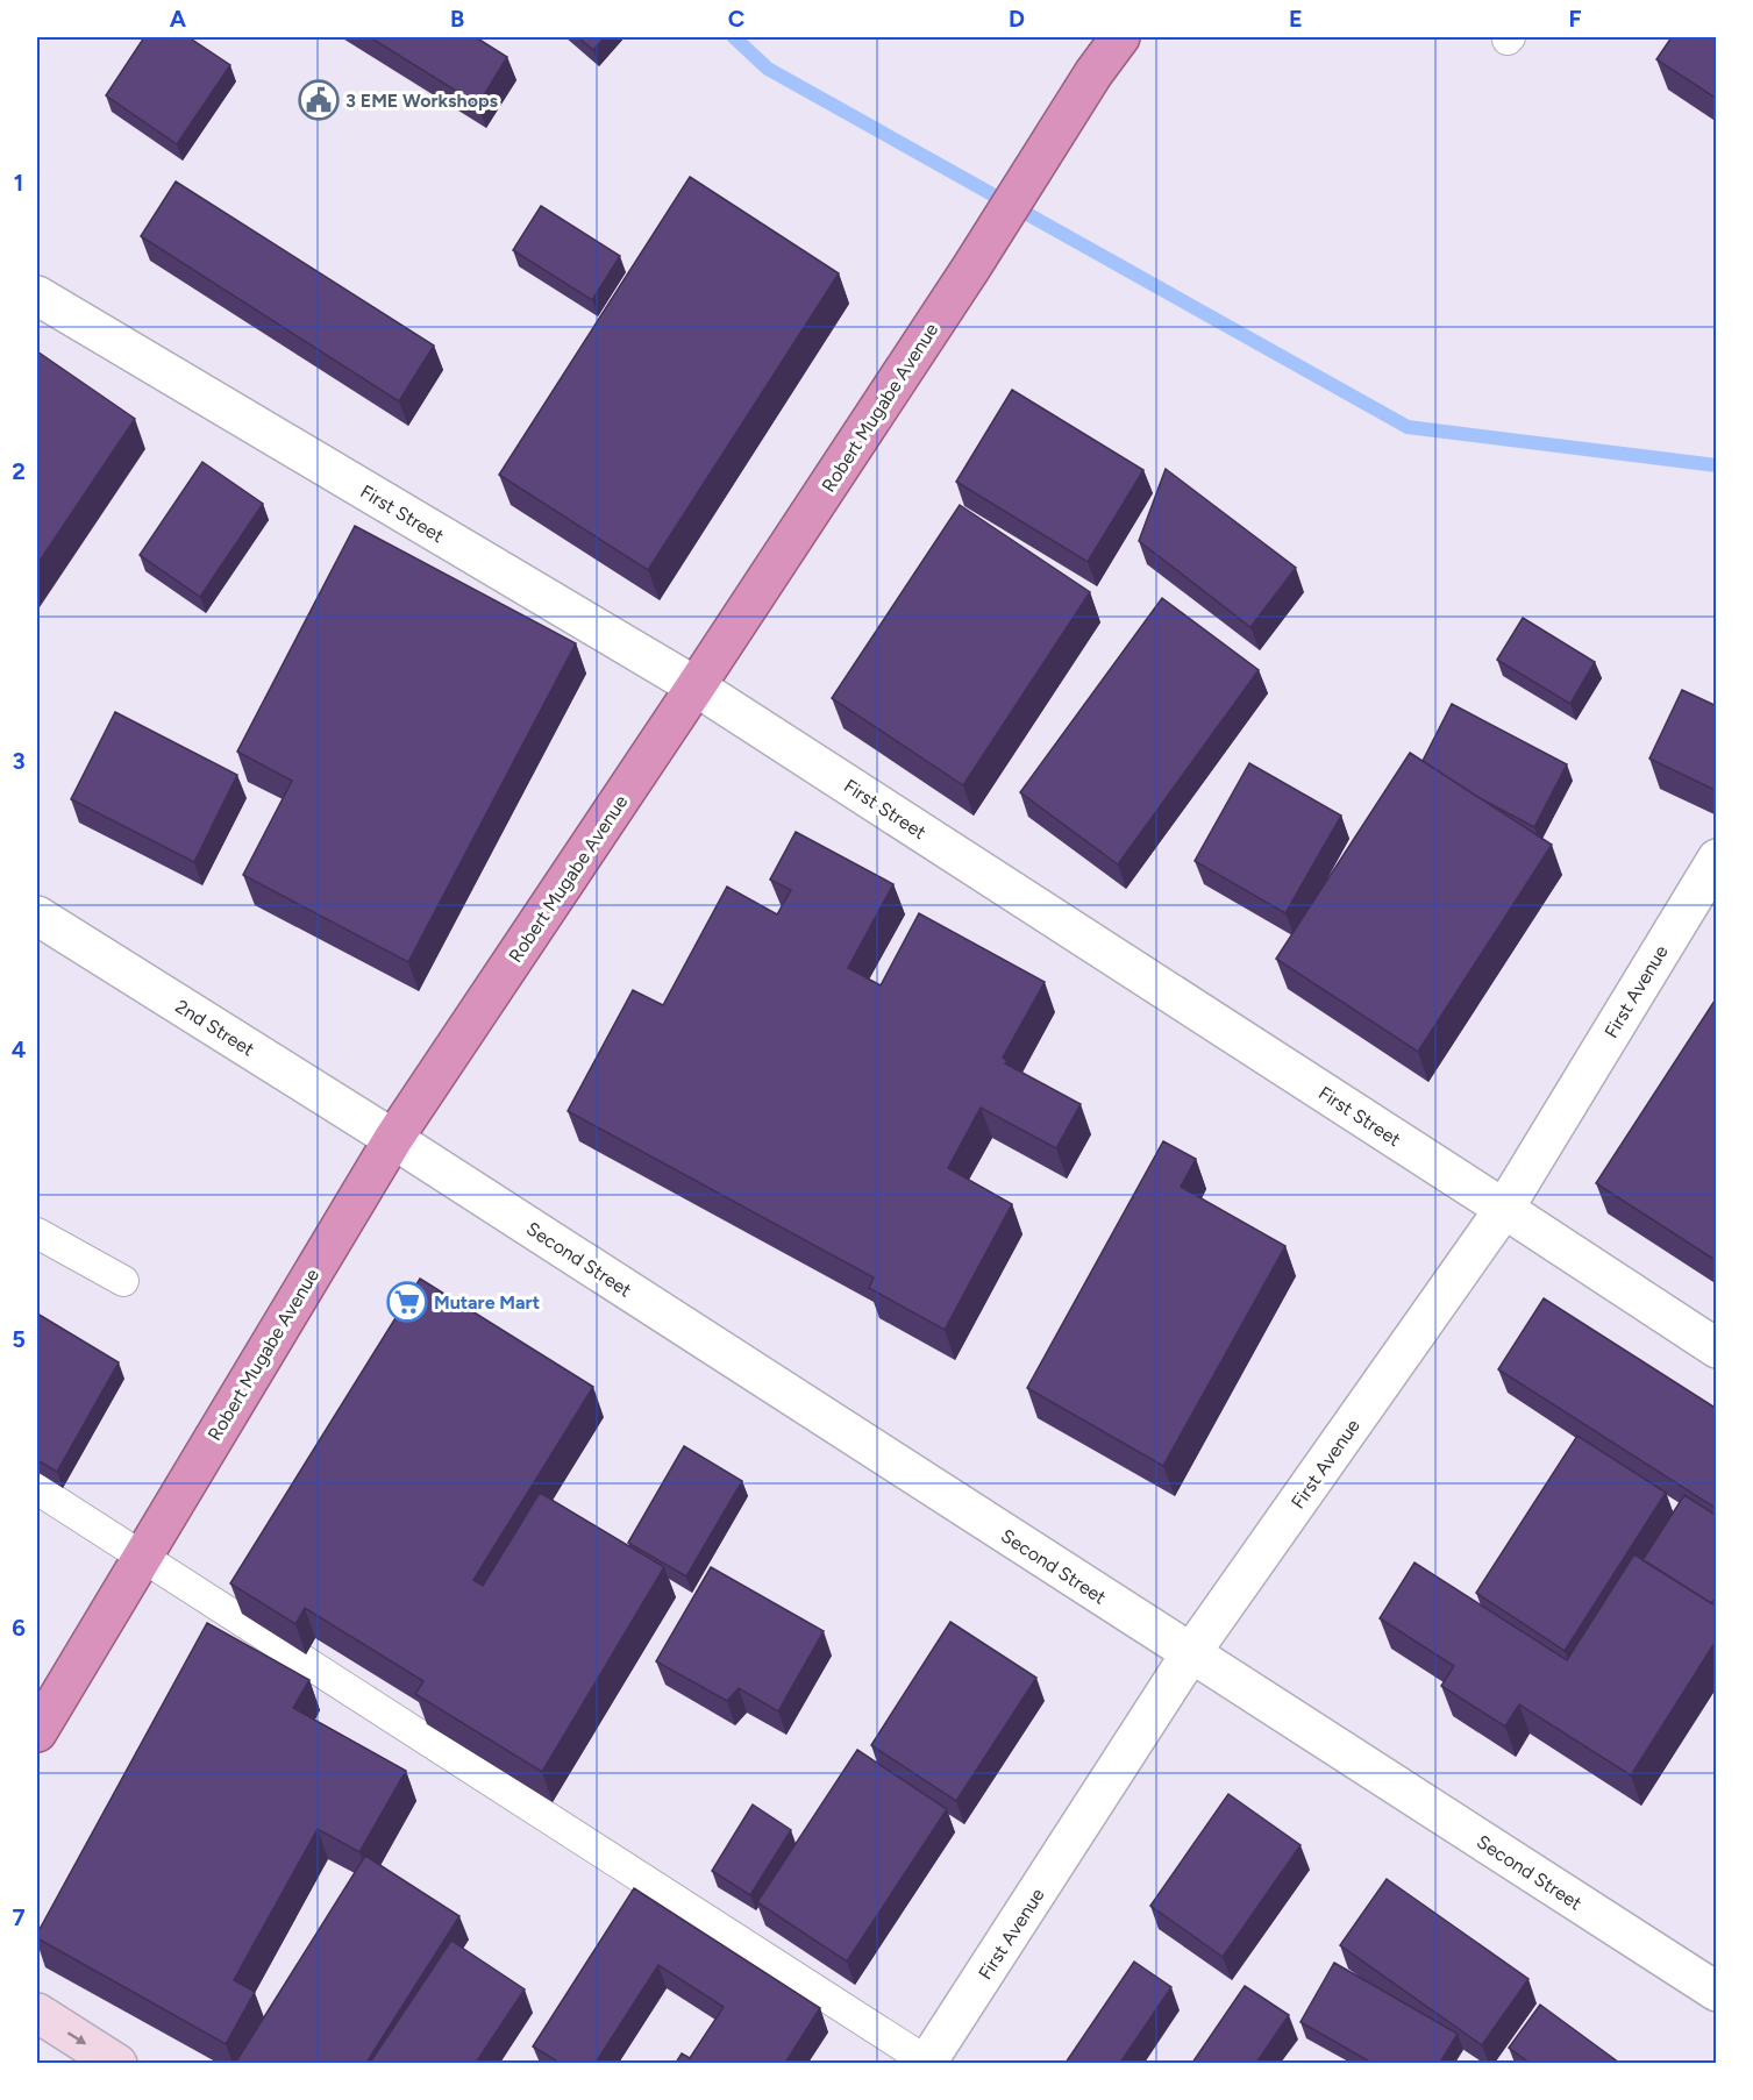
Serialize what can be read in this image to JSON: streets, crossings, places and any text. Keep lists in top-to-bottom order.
{
  "streets": {
    "highway": ["Robert Mugabe Avenue"],
    "street": [
      "First Street",
      "First Avenue",
      "2nd Street",
      "Second Street"
    ]
  },
  "crossings": [
    ["Robert Mugabe Avenue", "First Street"],
    ["Robert Mugabe Avenue", "2nd Street"],
    ["Robert Mugabe Avenue", "Second Street"],
    ["First Street", "First Avenue"],
    ["First Avenue", "Second Street"],
    ["2nd Street", "Second Street"]
  ],
  "places": {
    "public building": ["3 EME Workshops"],
    "supermarket": ["Mutare Mart"]
  },
  "grid": {
    "columns": [
      "A",
      "B",
      "C",
      "D",
      "E",
      "F"
    ],
    "rows": [
      "1",
      "2",
      "3",
      "4",
      "5",
      "6",
      "7"
    ]
  }
}
